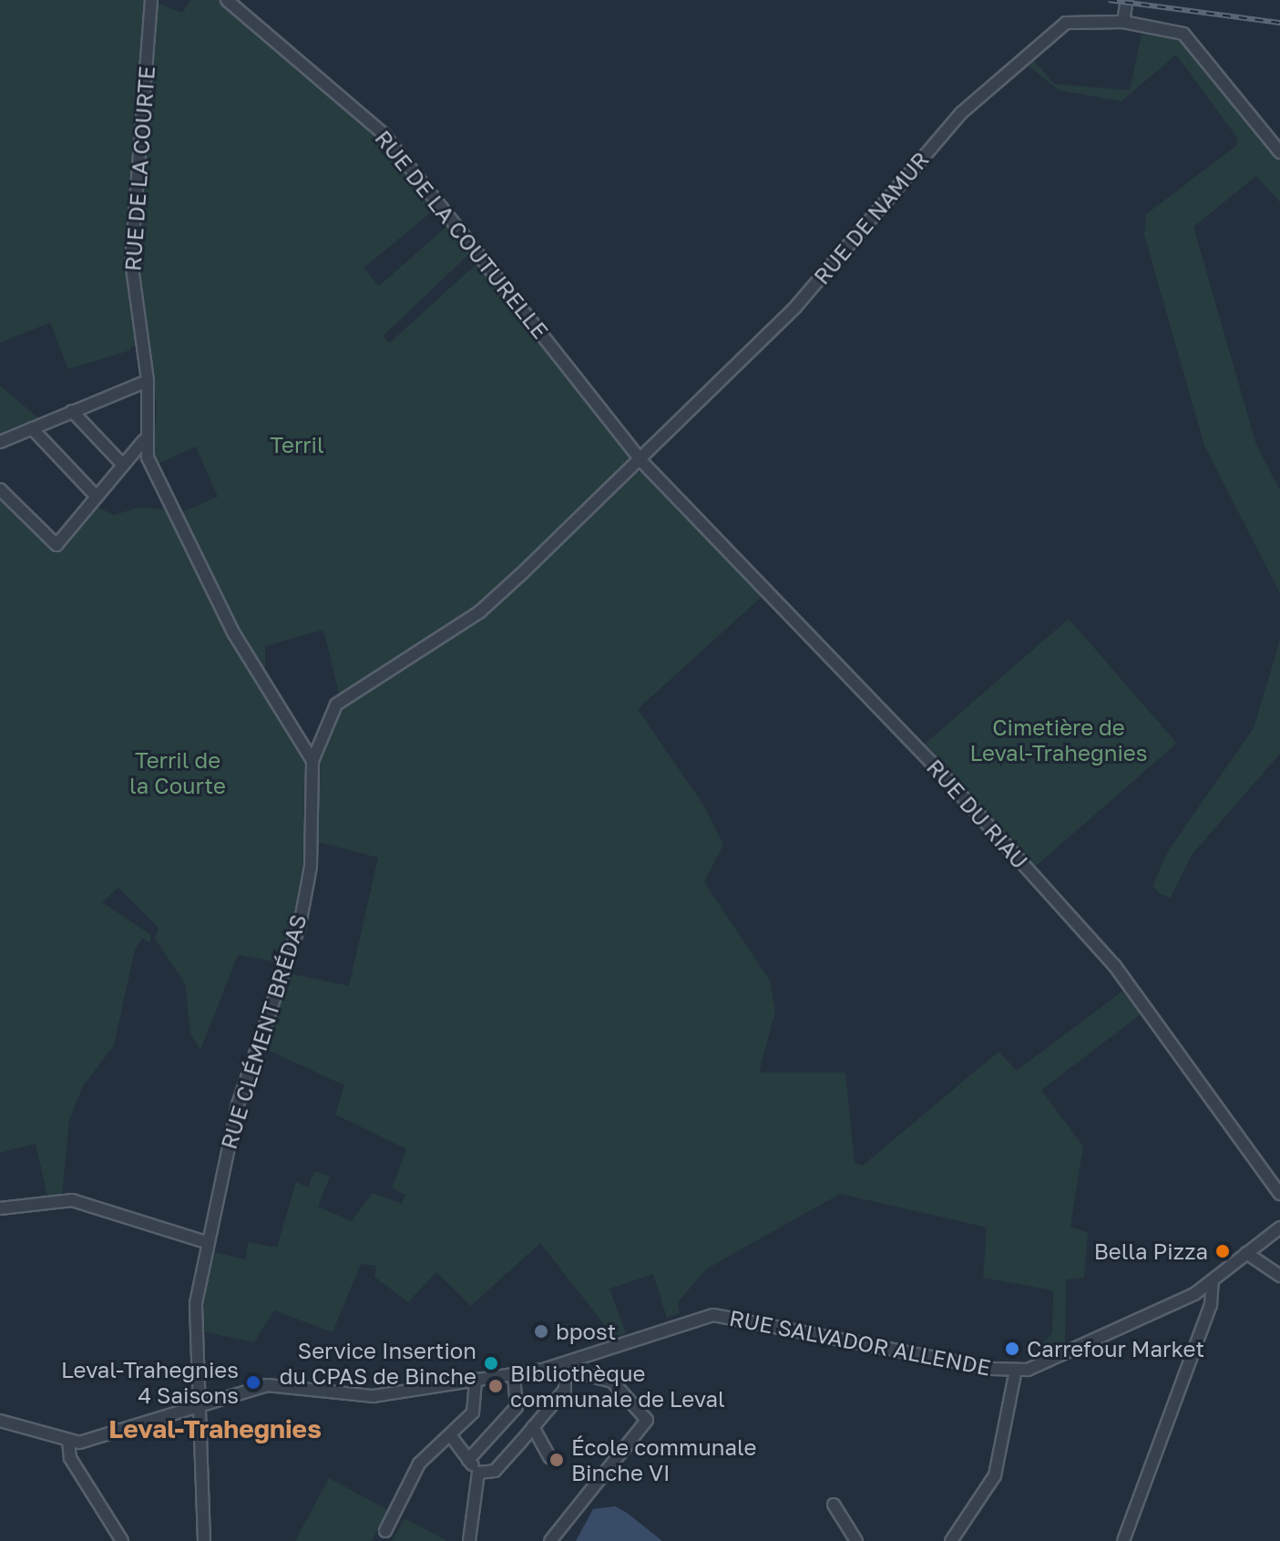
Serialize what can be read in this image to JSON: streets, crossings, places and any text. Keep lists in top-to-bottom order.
{
  "streets": {
    "street": [
      "RUE DE LA COURTE",
      "RUE DE NAMUR",
      "RUE DE LA COUTURELLE",
      "RUE DU RIAU",
      "RUE CLÉMENT BRÉDAS",
      "RUE SALVADOR ALLENDE"
    ]
  },
  "crossings": [
    ["RUE DE LA COURTE", "RUE CLÉMENT BRÉDAS"],
    ["RUE DE NAMUR", "RUE DE LA COUTURELLE"],
    ["RUE DE NAMUR", "RUE DU RIAU"],
    ["RUE DE NAMUR", "RUE CLÉMENT BRÉDAS"],
    ["RUE DE LA COUTURELLE", "RUE DU RIAU"],
    ["RUE DE LA COUTURELLE", "RUE CLÉMENT BRÉDAS"],
    ["RUE DU RIAU", "RUE CLÉMENT BRÉDAS"],
    ["RUE CLÉMENT BRÉDAS", "RUE SALVADOR ALLENDE"]
  ],
  "districts": ["Leval-Trahegnies"],
  "parks": ["Terril", "Cimetière de Leval-Trahegnies", "Terril de la Courte"],
  "places": [
    "Bella Pizza",
    "bpost",
    "Carrefour Market",
    "Service Insertion du CPAS de Binche",
    "Leval-Trahegnies 4 Saisons",
    "BIbliothèque communale de Leval",
    "École communale Binche VI"
  ]
}
